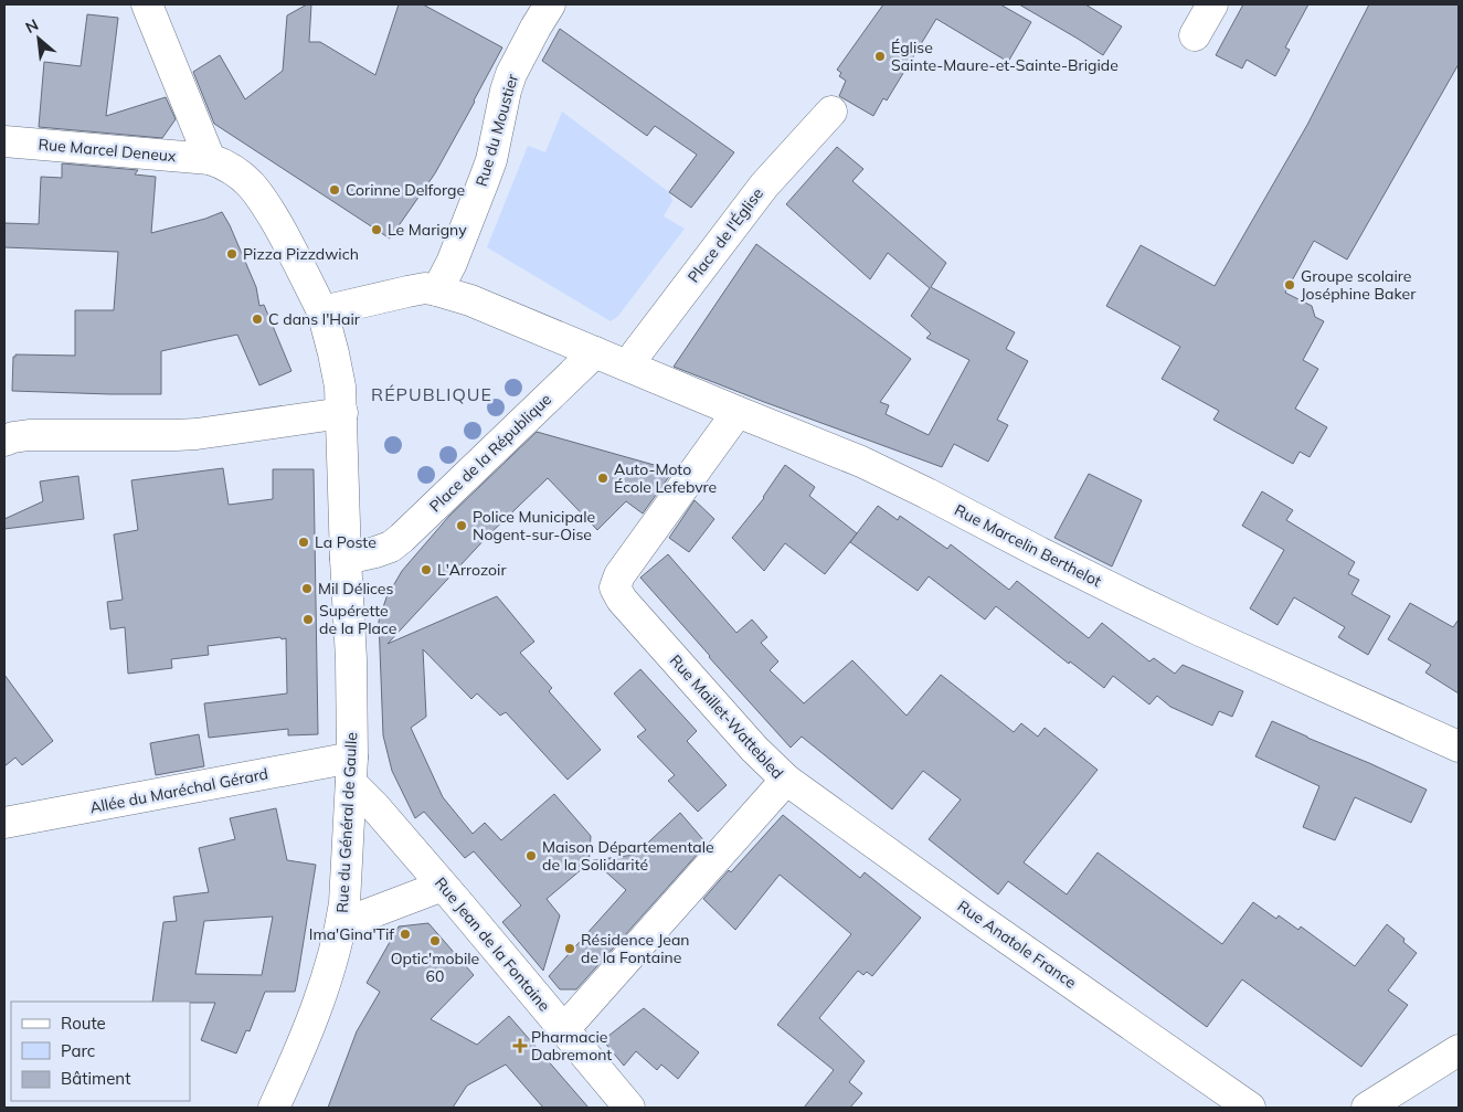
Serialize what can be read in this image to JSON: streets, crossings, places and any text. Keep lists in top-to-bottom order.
{
  "streets": {
    "street": [
      "Rue du Moustier",
      "Rue Marcel Deneux",
      "Place de l'Église",
      "Place de la République",
      "Rue Marcelin Berthelot",
      "Rue Maillet-Wattebled",
      "Allée du Maréchal Gérard",
      "Rue du Général de Gaulle",
      "Rue Jean de la Fontaine",
      "Rue Anatole France"
    ]
  },
  "crossings": [
    ["Place de l'Église", "Rue Marcelin Berthelot"],
    ["Place de la République", "Rue Marcelin Berthelot"],
    ["Place de la République", "Rue du Général de Gaulle"],
    ["Rue Marcelin Berthelot", "Rue Maillet-Wattebled"],
    ["Rue Maillet-Wattebled", "Rue Jean de la Fontaine"],
    ["Rue Maillet-Wattebled", "Rue Anatole France"],
    ["Allée du Maréchal Gérard", "Rue du Général de Gaulle"],
    ["Allée du Maréchal Gérard", "Rue Jean de la Fontaine"],
    ["Rue du Général de Gaulle", "Rue Jean de la Fontaine"]
  ],
  "districts": ["RÉPUBLIQUE"],
  "places": {
    "other": [
      "Église Sainte-Maure-et-Sainte-Brigide",
      "Corinne Delforge",
      "Le Marigny",
      "Pizza Pizzdwich",
      "Groupe scolaire Joséphine Baker",
      "C dans l'Hair",
      "Auto-Moto École Lefebvre",
      "Police Municipale Nogent-sur-Oise",
      "La Poste",
      "L'Arrozoir",
      "Mil Délices",
      "Supérette de la Place",
      "Maison Départementale de la Solidarité",
      "Ima'Gina'Tif",
      "Optic'mobile 60",
      "Résidence Jean de la Fontaine"
    ],
    "health": ["Pharmacie Dabremont"]
  },
  "legend": ["Route", "Parc", "Bâtiment"],
  "north": "top left"
}
